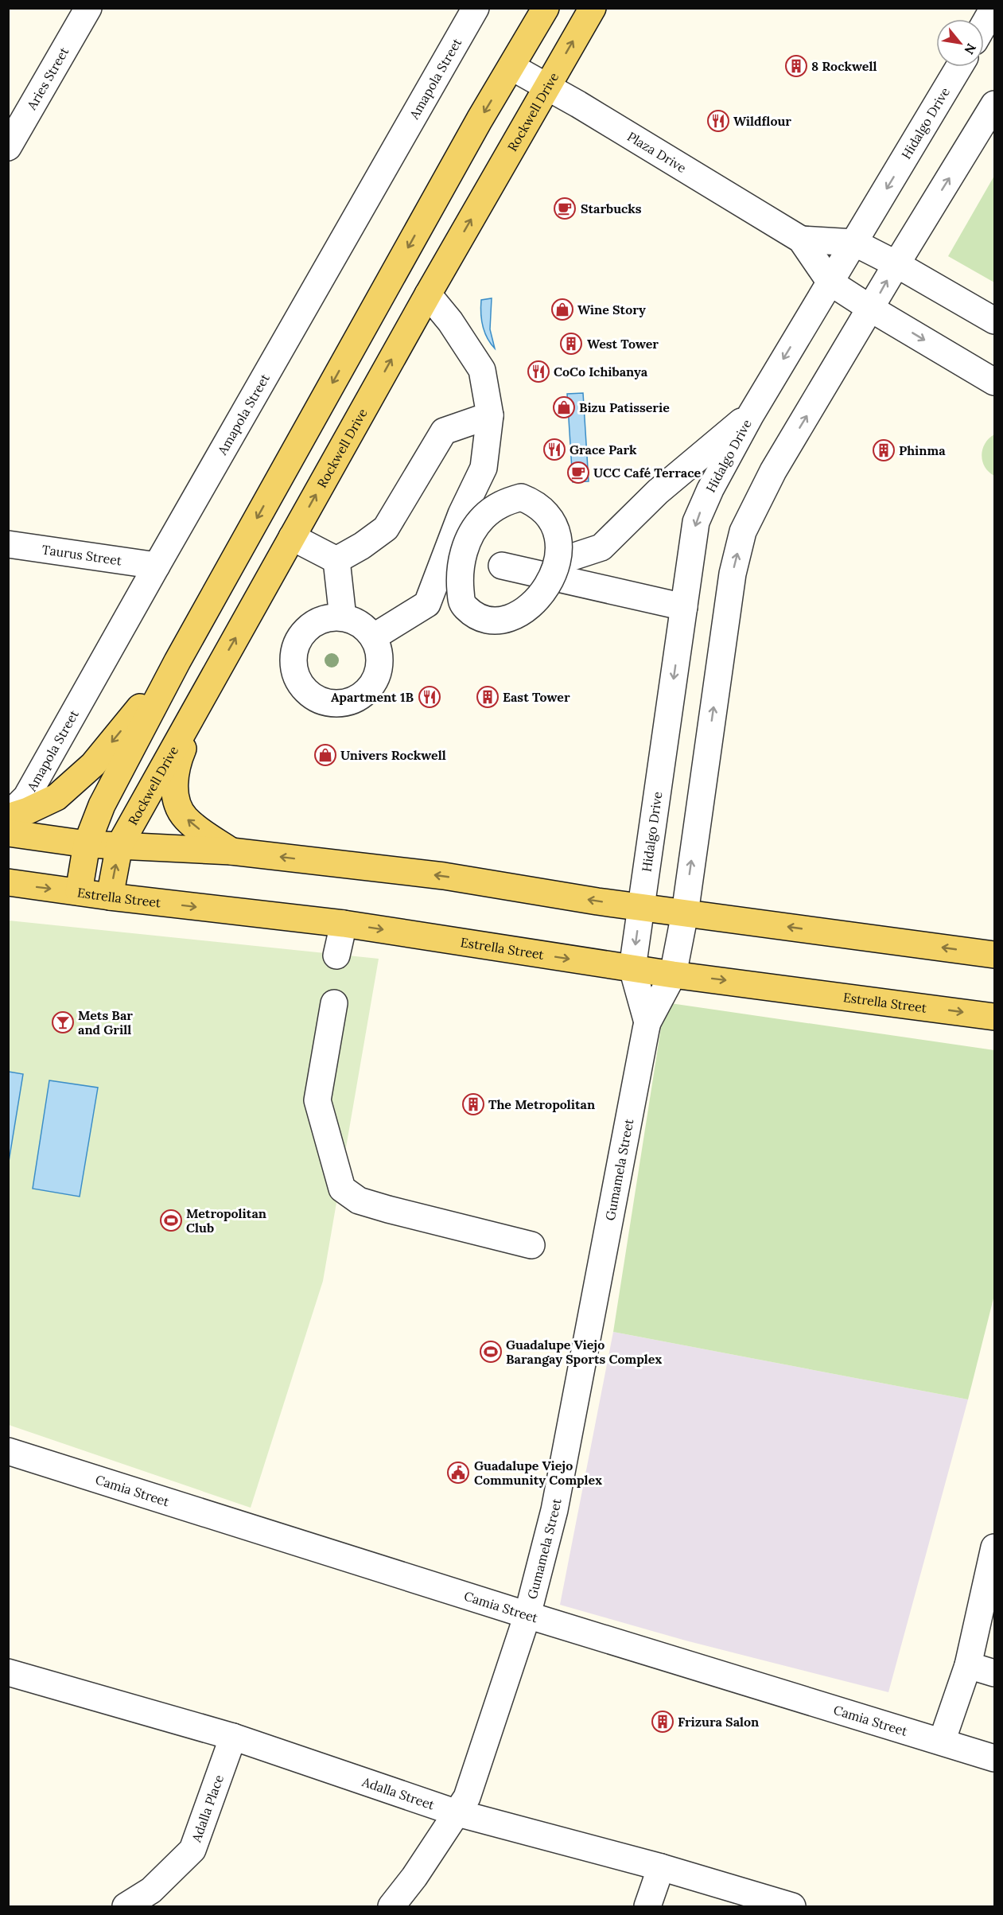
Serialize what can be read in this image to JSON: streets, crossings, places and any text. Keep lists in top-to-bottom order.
{
  "streets": {
    "main road": ["Rockwell Drive", "Estrella Street"],
    "street": [
      "Aries Street",
      "Amapola Street",
      "Hidalgo Drive",
      "Plaza Drive",
      "Taurus Street",
      "Gumamela Street",
      "Camia Street",
      "Adalla Street",
      "Adalla Place"
    ]
  },
  "crossings": [
    ["Amapola Street", "Taurus Street"],
    ["Rockwell Drive", "Plaza Drive"],
    ["Rockwell Drive", "Estrella Street"],
    ["Hidalgo Drive", "Plaza Drive"],
    ["Hidalgo Drive", "Gumamela Street"],
    ["Estrella Street", "Gumamela Street"],
    ["Gumamela Street", "Camia Street"],
    ["Gumamela Street", "Adalla Street"],
    ["Adalla Street", "Adalla Place"]
  ],
  "places": {
    "building": [
      "8 Rockwell",
      "West Tower",
      "Phinma",
      "East Tower",
      "The Metropolitan",
      "Frizura Salon"
    ],
    "restaurant": [
      "Wildflour",
      "CoCo Ichibanya",
      "Grace Park",
      "Apartment 1B"
    ],
    "cafe": ["Starbucks", "UCC Café Terrace"],
    "shop": ["Wine Story", "Bizu Patisserie", "Univers Rockwell"],
    "bar": ["Mets Bar and Grill"],
    "sports": ["Metropolitan Club", "Guadalupe Viejo Barangay Sports Complex"],
    "public building": ["Guadalupe Viejo Community Complex"]
  },
  "north": "bottom right"
}
